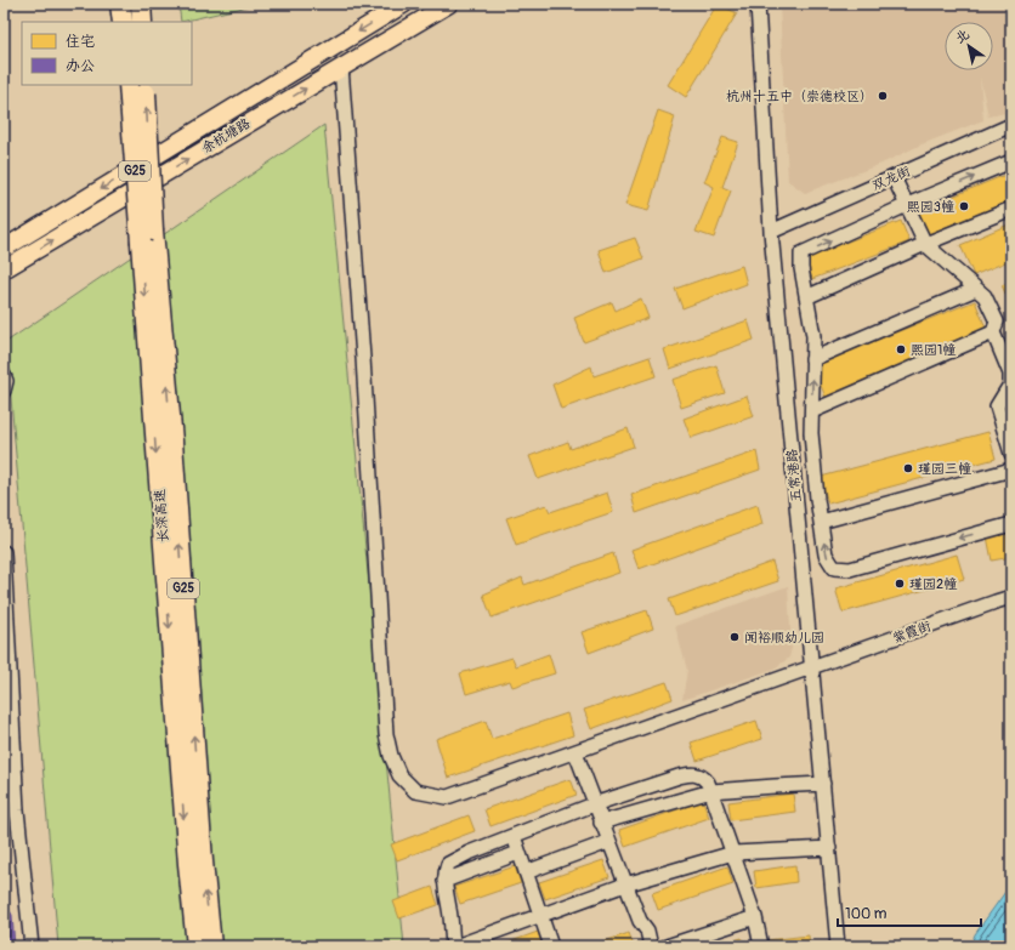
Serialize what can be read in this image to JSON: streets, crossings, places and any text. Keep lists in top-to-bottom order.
{
  "streets": {
    "highway": ["G25", "长深高速"],
    "main road": ["余杭塘路"],
    "street": ["双龙街", "五常港路", "紫霞街"]
  },
  "crossings": [
    ["余杭塘路", "紫霞街"],
    ["双龙街", "五常港路"],
    ["五常港路", "紫霞街"]
  ],
  "places": [
    "杭州十五中（崇德校区）",
    "熙园3幢",
    "熙园1幢",
    "瑾园三幢",
    "瑾园2幢",
    "闻裕顺幼儿园"
  ],
  "legend": ["住宅", "办公"],
  "scale_bar": "100 m",
  "north": "top left"
}
